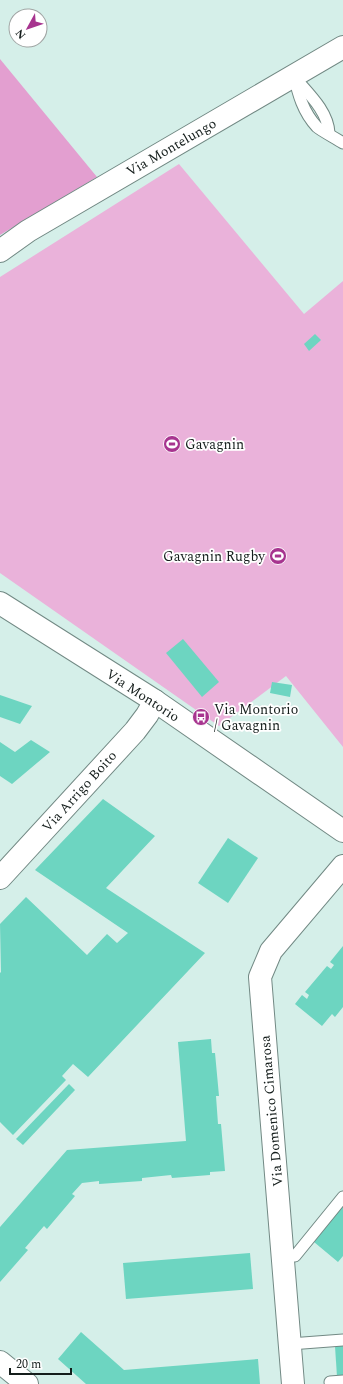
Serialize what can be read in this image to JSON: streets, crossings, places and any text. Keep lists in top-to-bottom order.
{
  "streets": {
    "street": [
      "Via Montelungo",
      "Via Montorio",
      "Via Arrigo Boito",
      "Via Domenico Cimarosa"
    ]
  },
  "crossings": [
    ["Via Montorio", "Via Arrigo Boito"]
  ],
  "places": {
    "sports": ["Gavagnin", "Gavagnin Rugby"],
    "bus stop": ["Via Montorio / Gavagnin"]
  },
  "scale_bar": "20 m",
  "north": "bottom left"
}
